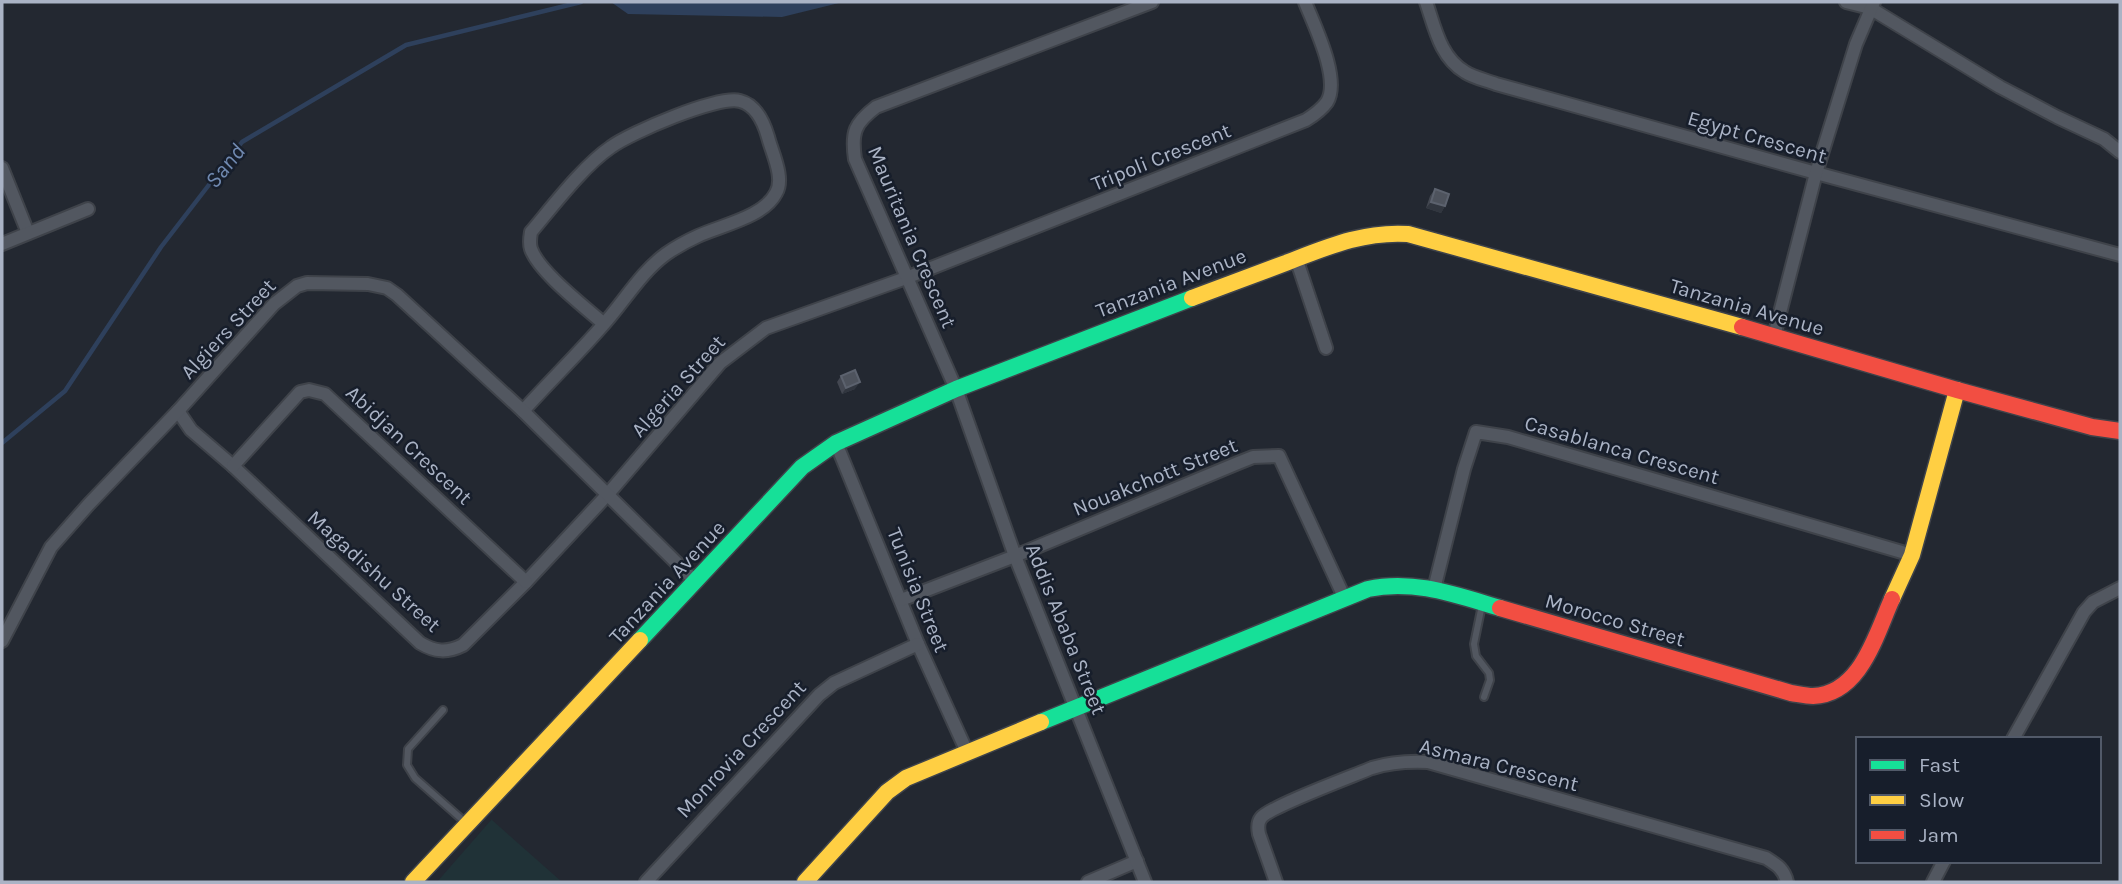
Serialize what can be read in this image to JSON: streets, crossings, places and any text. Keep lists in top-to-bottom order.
{
  "streets": {
    "street": [
      "Egypt Crescent",
      "Tripoli Crescent",
      "Mauritania Crescent",
      "Tanzania Avenue",
      "Algiers Street",
      "Algeria Street",
      "Abidjan Crescent",
      "Casablanca Crescent",
      "Nouakchott Street",
      "Magadishu Street",
      "Tunisia Street",
      "Morocco Street",
      "Addis Ababa Street",
      "Monrovia Crescent",
      "Asmara Crescent"
    ]
  },
  "crossings": [
    ["Tripoli Crescent", "Mauritania Crescent"],
    ["Tripoli Crescent", "Algeria Street"],
    ["Mauritania Crescent", "Tanzania Avenue"],
    ["Mauritania Crescent", "Algeria Street"],
    ["Mauritania Crescent", "Addis Ababa Street"],
    ["Tanzania Avenue", "Algiers Street"],
    ["Tanzania Avenue", "Tunisia Street"],
    ["Tanzania Avenue", "Morocco Street"],
    ["Tanzania Avenue", "Addis Ababa Street"],
    ["Algiers Street", "Algeria Street"],
    ["Algiers Street", "Magadishu Street"],
    ["Algeria Street", "Magadishu Street"],
    ["Abidjan Crescent", "Magadishu Street"],
    ["Casablanca Crescent", "Morocco Street"],
    ["Nouakchott Street", "Tunisia Street"],
    ["Nouakchott Street", "Morocco Street"],
    ["Nouakchott Street", "Addis Ababa Street"],
    ["Tunisia Street", "Morocco Street"],
    ["Tunisia Street", "Monrovia Crescent"],
    ["Morocco Street", "Addis Ababa Street"]
  ],
  "water": ["Sand"],
  "legend": ["Fast", "Slow", "Jam"]
}
